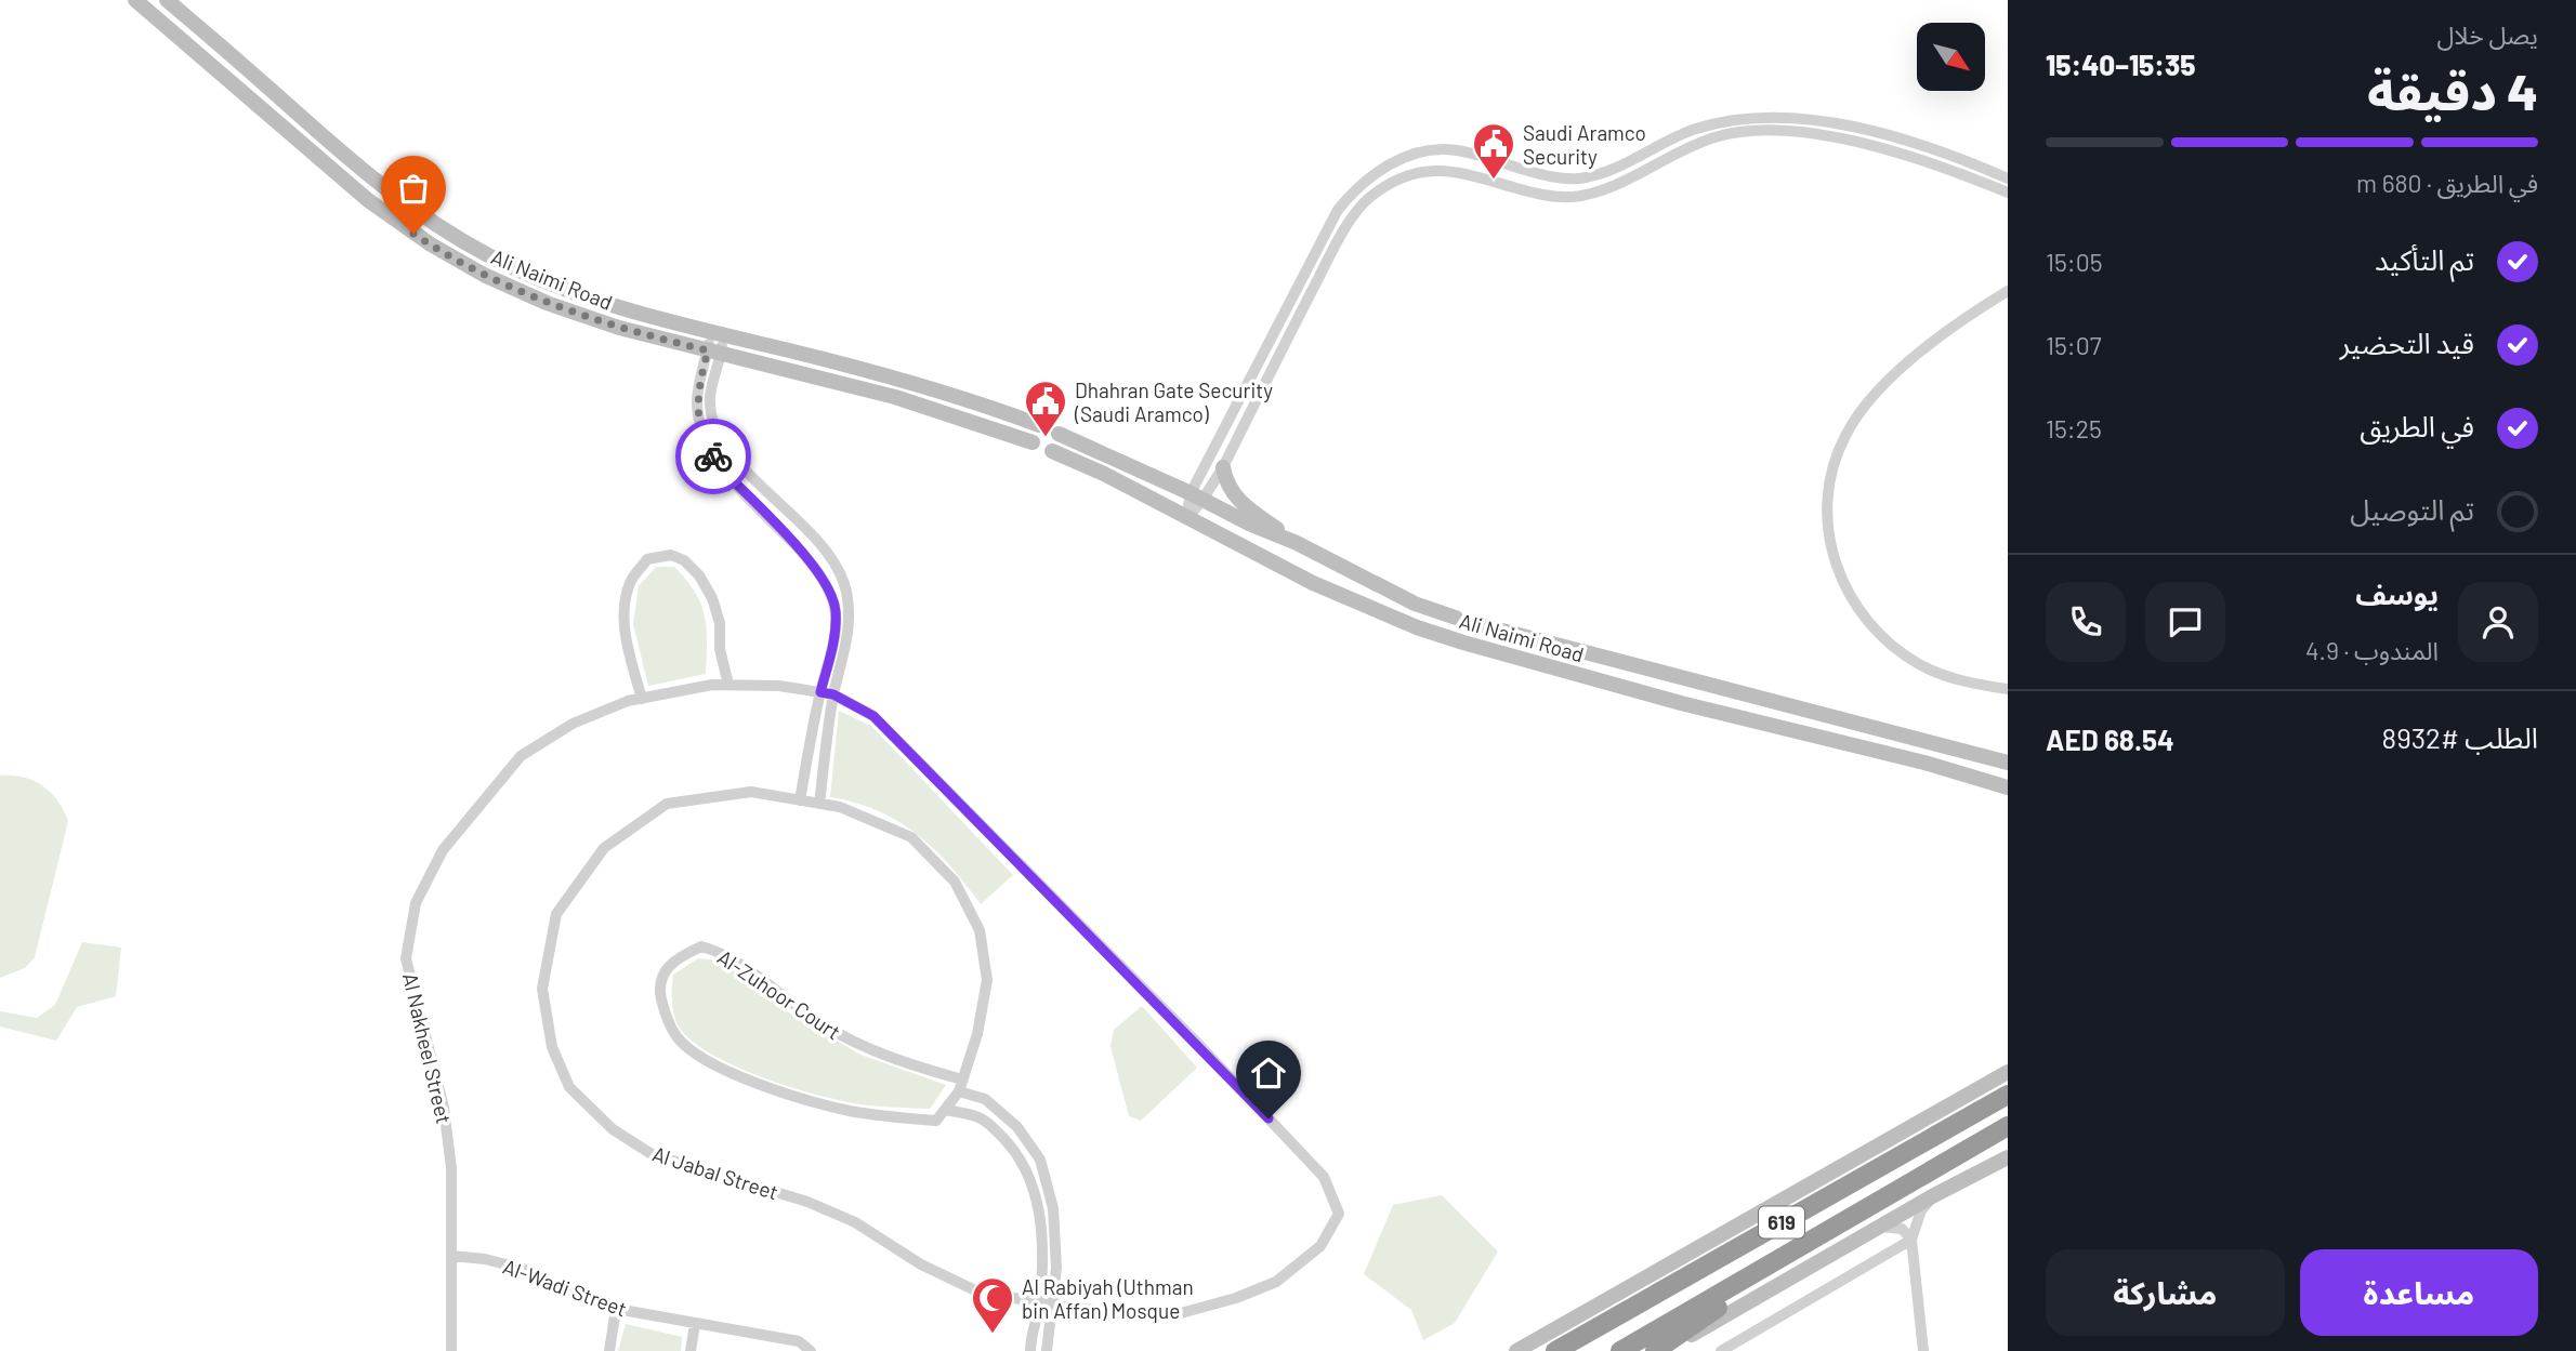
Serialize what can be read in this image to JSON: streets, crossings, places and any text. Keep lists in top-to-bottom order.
{
  "streets": {
    "highway": ["619"],
    "main road": ["Ali Naimi Road"],
    "street": [
      "Al-Zuhoor Court",
      "Al Nakheel Street",
      "Al Jabal Street",
      "Al-Wadi Street"
    ]
  },
  "crossings": [
    ["Al-Zuhoor Court", "Al Jabal Street"],
    ["Al Nakheel Street", "Al Jabal Street"],
    ["Al Nakheel Street", "Al-Wadi Street"]
  ],
  "places": {
    "public building": ["Saudi Aramco Security", "Dhahran Gate Security (Saudi Aramco)"],
    "mosque": ["Al Rabiyah (Uthman bin Affan) Mosque"]
  },
  "north": "bottom right",
  "page": {
    "heading": ["4 دقيقة", "يصل خلال", "15:35–15:40"],
    "panel": [
      "يوسف",
      "المندوب · 4.9",
      "الطلب #8932",
      "AED 68.54"
    ],
    "bar": "في الطريق · 680 m",
    "list": [
      ["تم التأكيد", "15:05"],
      ["قيد التحضير", "15:07"],
      ["في الطريق", "15:25"],
      "تم التوصيل"
    ],
    "buttons": ["مساعدة", "مشاركة"]
  }
}
